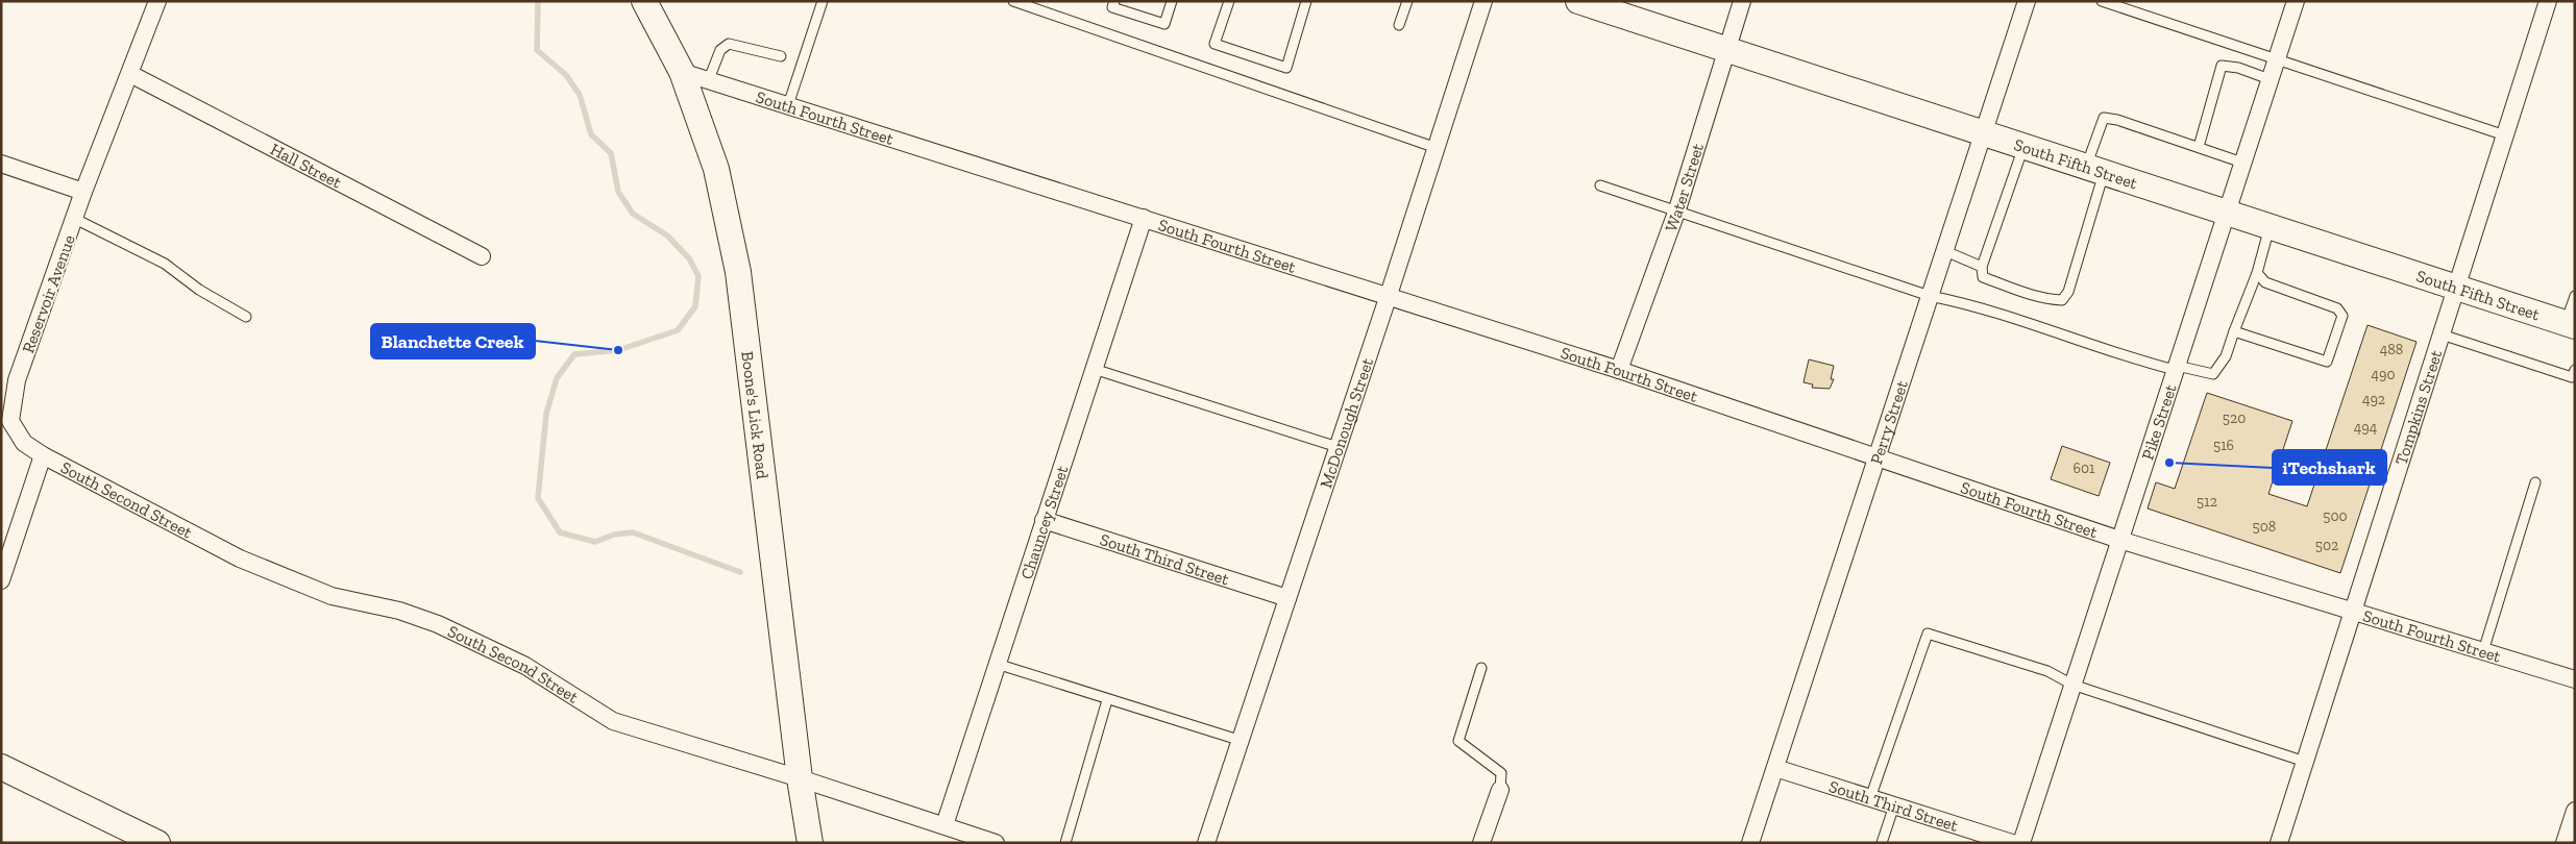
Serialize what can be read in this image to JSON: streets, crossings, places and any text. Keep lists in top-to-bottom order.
{
  "streets": {
    "main road": ["South Fifth Street", "Boone's Lick Road"],
    "street": [
      "South Fourth Street",
      "Hall Street",
      "Water Street",
      "Reservoir Avenue",
      "Tompkins Street",
      "McDonough Street",
      "Perry Street",
      "Pike Street",
      "South Second Street",
      "Chauncey Street",
      "South Third Street"
    ]
  },
  "crossings": [
    ["South Fourth Street", "Water Street"],
    ["South Fourth Street", "Tompkins Street"],
    ["South Fourth Street", "Boone's Lick Road"],
    ["South Fourth Street", "McDonough Street"],
    ["South Fourth Street", "Perry Street"],
    ["South Fourth Street", "Pike Street"],
    ["South Fourth Street", "Chauncey Street"],
    ["South Fifth Street", "Water Street"],
    ["South Fifth Street", "Tompkins Street"],
    ["South Fifth Street", "Perry Street"],
    ["South Fifth Street", "Pike Street"],
    ["Hall Street", "Reservoir Avenue"],
    ["Reservoir Avenue", "South Second Street"],
    ["Boone's Lick Road", "South Second Street"],
    ["McDonough Street", "South Third Street"],
    ["Perry Street", "South Third Street"],
    ["South Second Street", "Chauncey Street"],
    ["Chauncey Street", "South Third Street"]
  ],
  "places": ["Blanchette Creek", "iTechshark"],
  "house_numbers": [
    "488",
    "490",
    "492",
    "520",
    "494",
    "516",
    "601",
    "512",
    "500",
    "508",
    "502"
  ]
}
